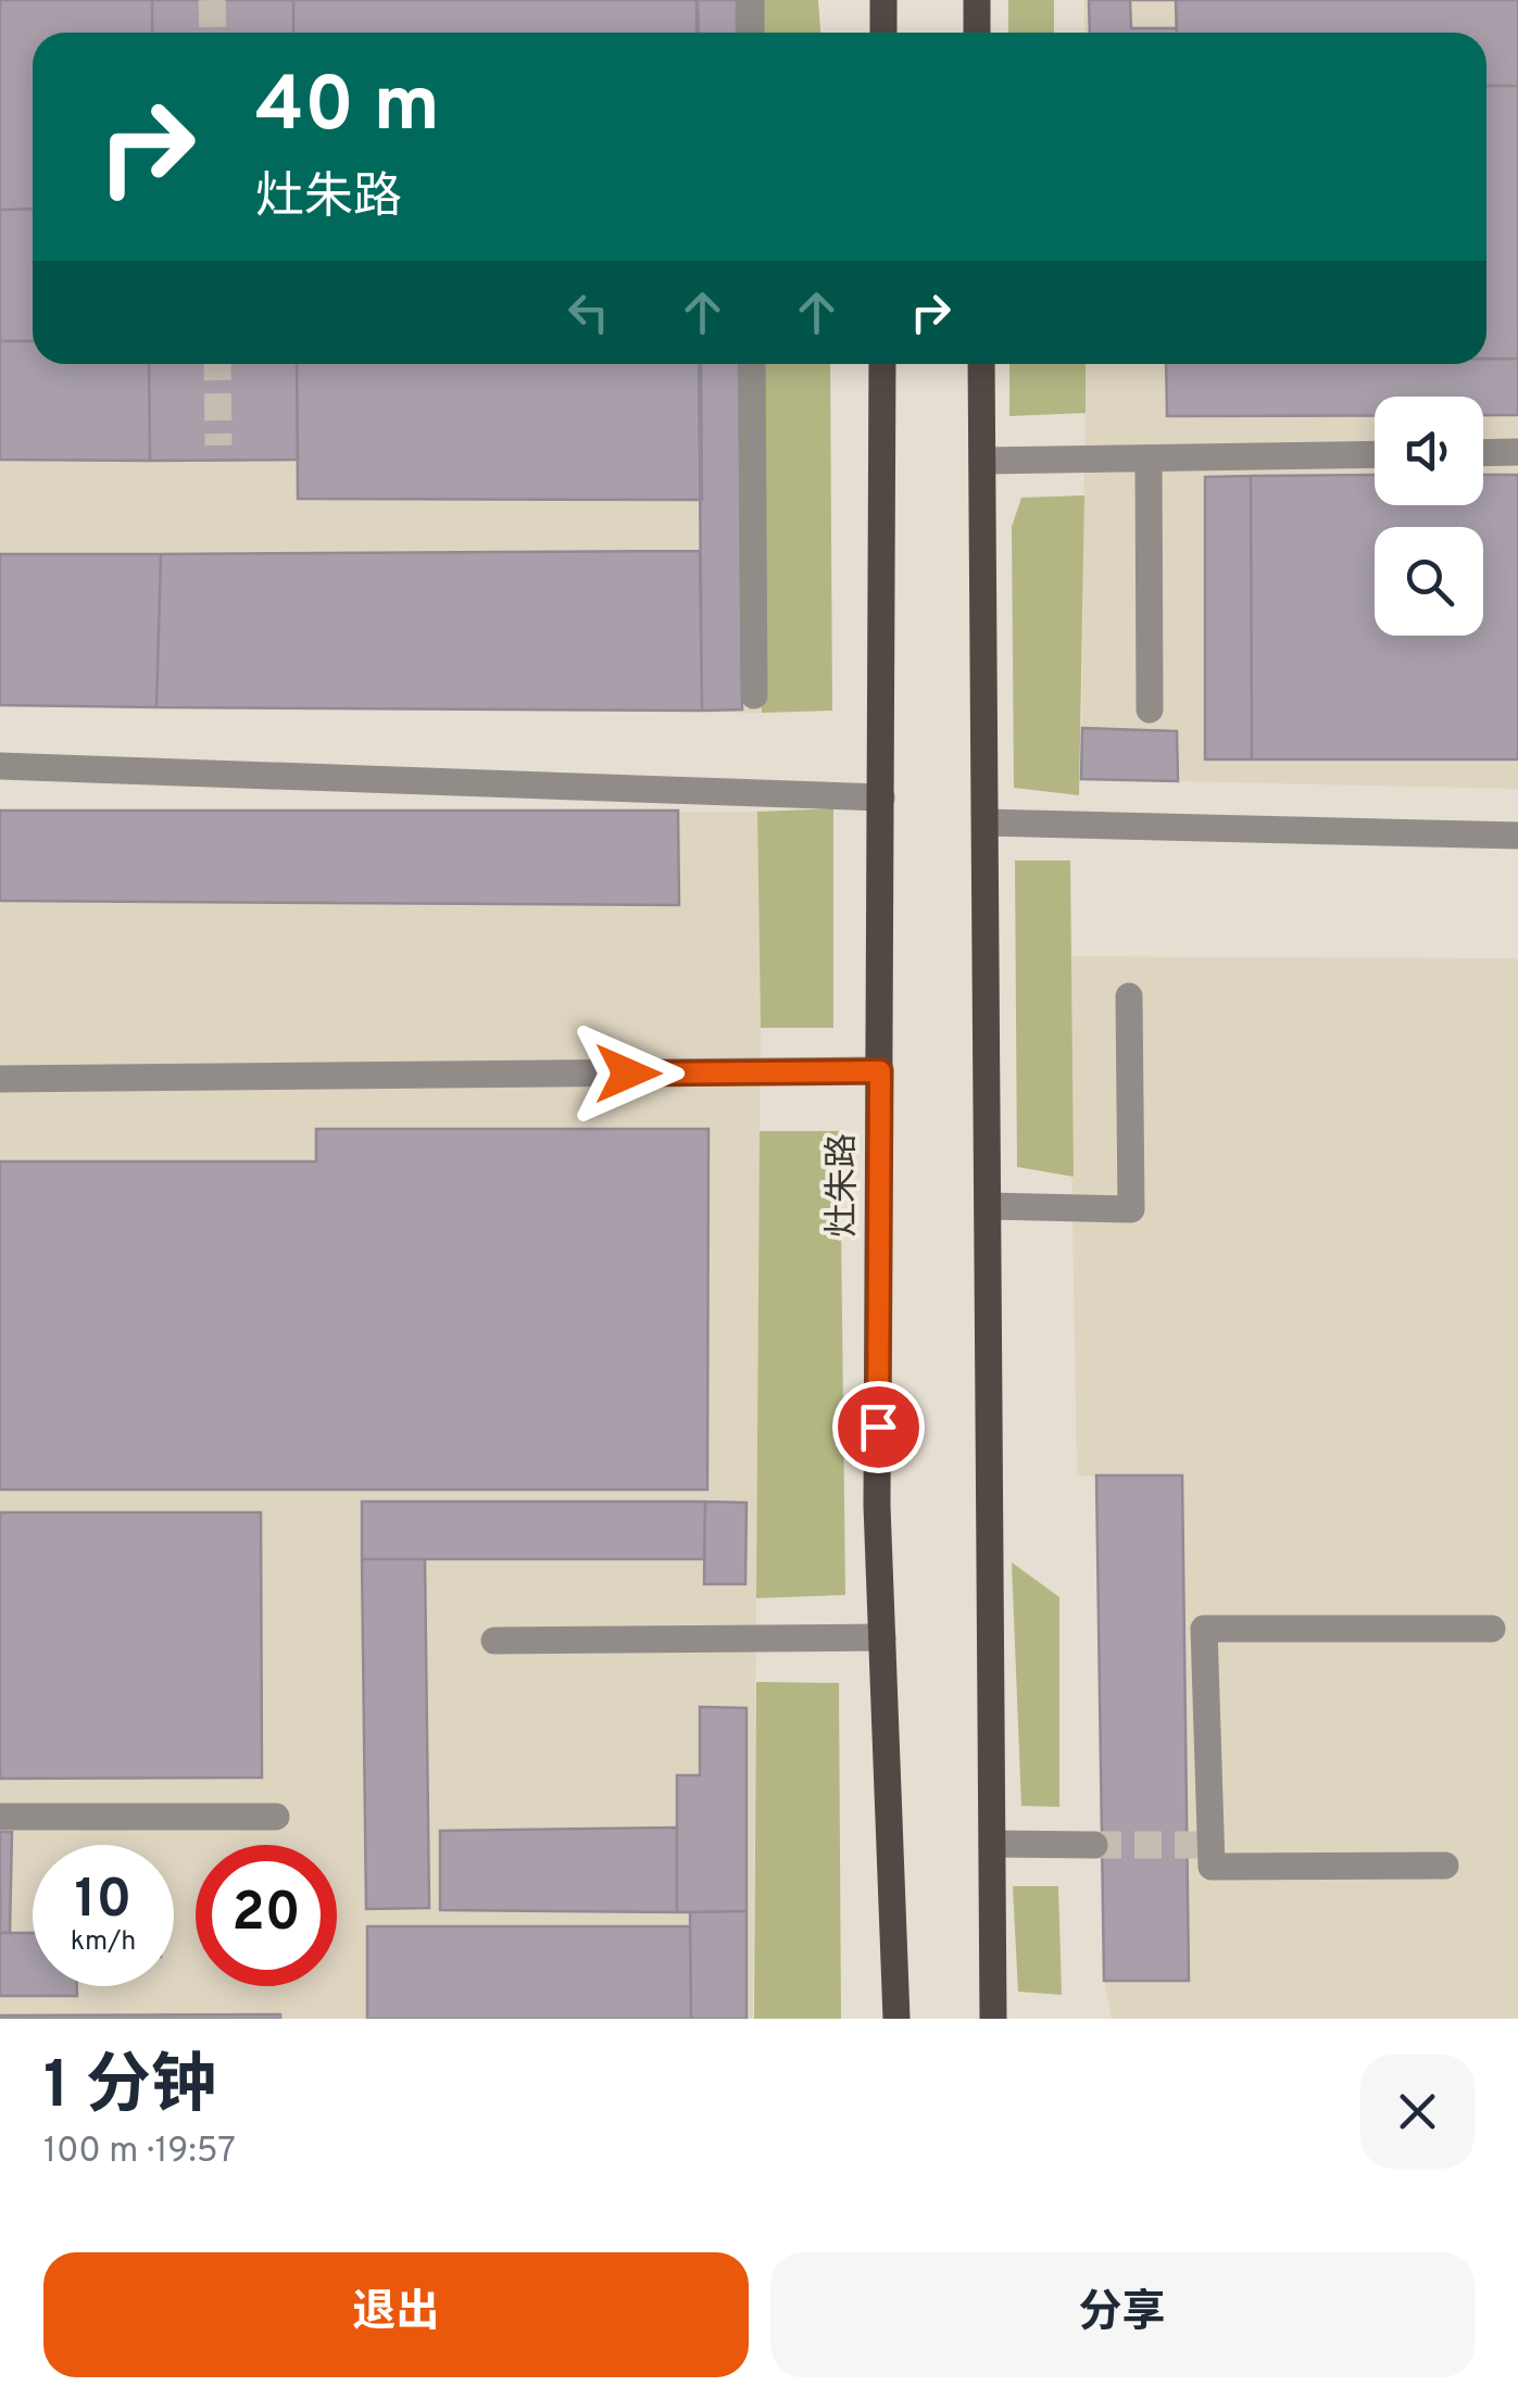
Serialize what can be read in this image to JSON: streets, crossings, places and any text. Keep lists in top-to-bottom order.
{
  "streets": {
    "main road": ["灶朱路"]
  },
  "page": {
    "turn": ["40 m", "灶朱路"],
    "speed": "10 km/h",
    "limit": "20",
    "heading": ["1 分钟", "100 m · 19:57"],
    "buttons": ["退出", "分享"]
  }
}
